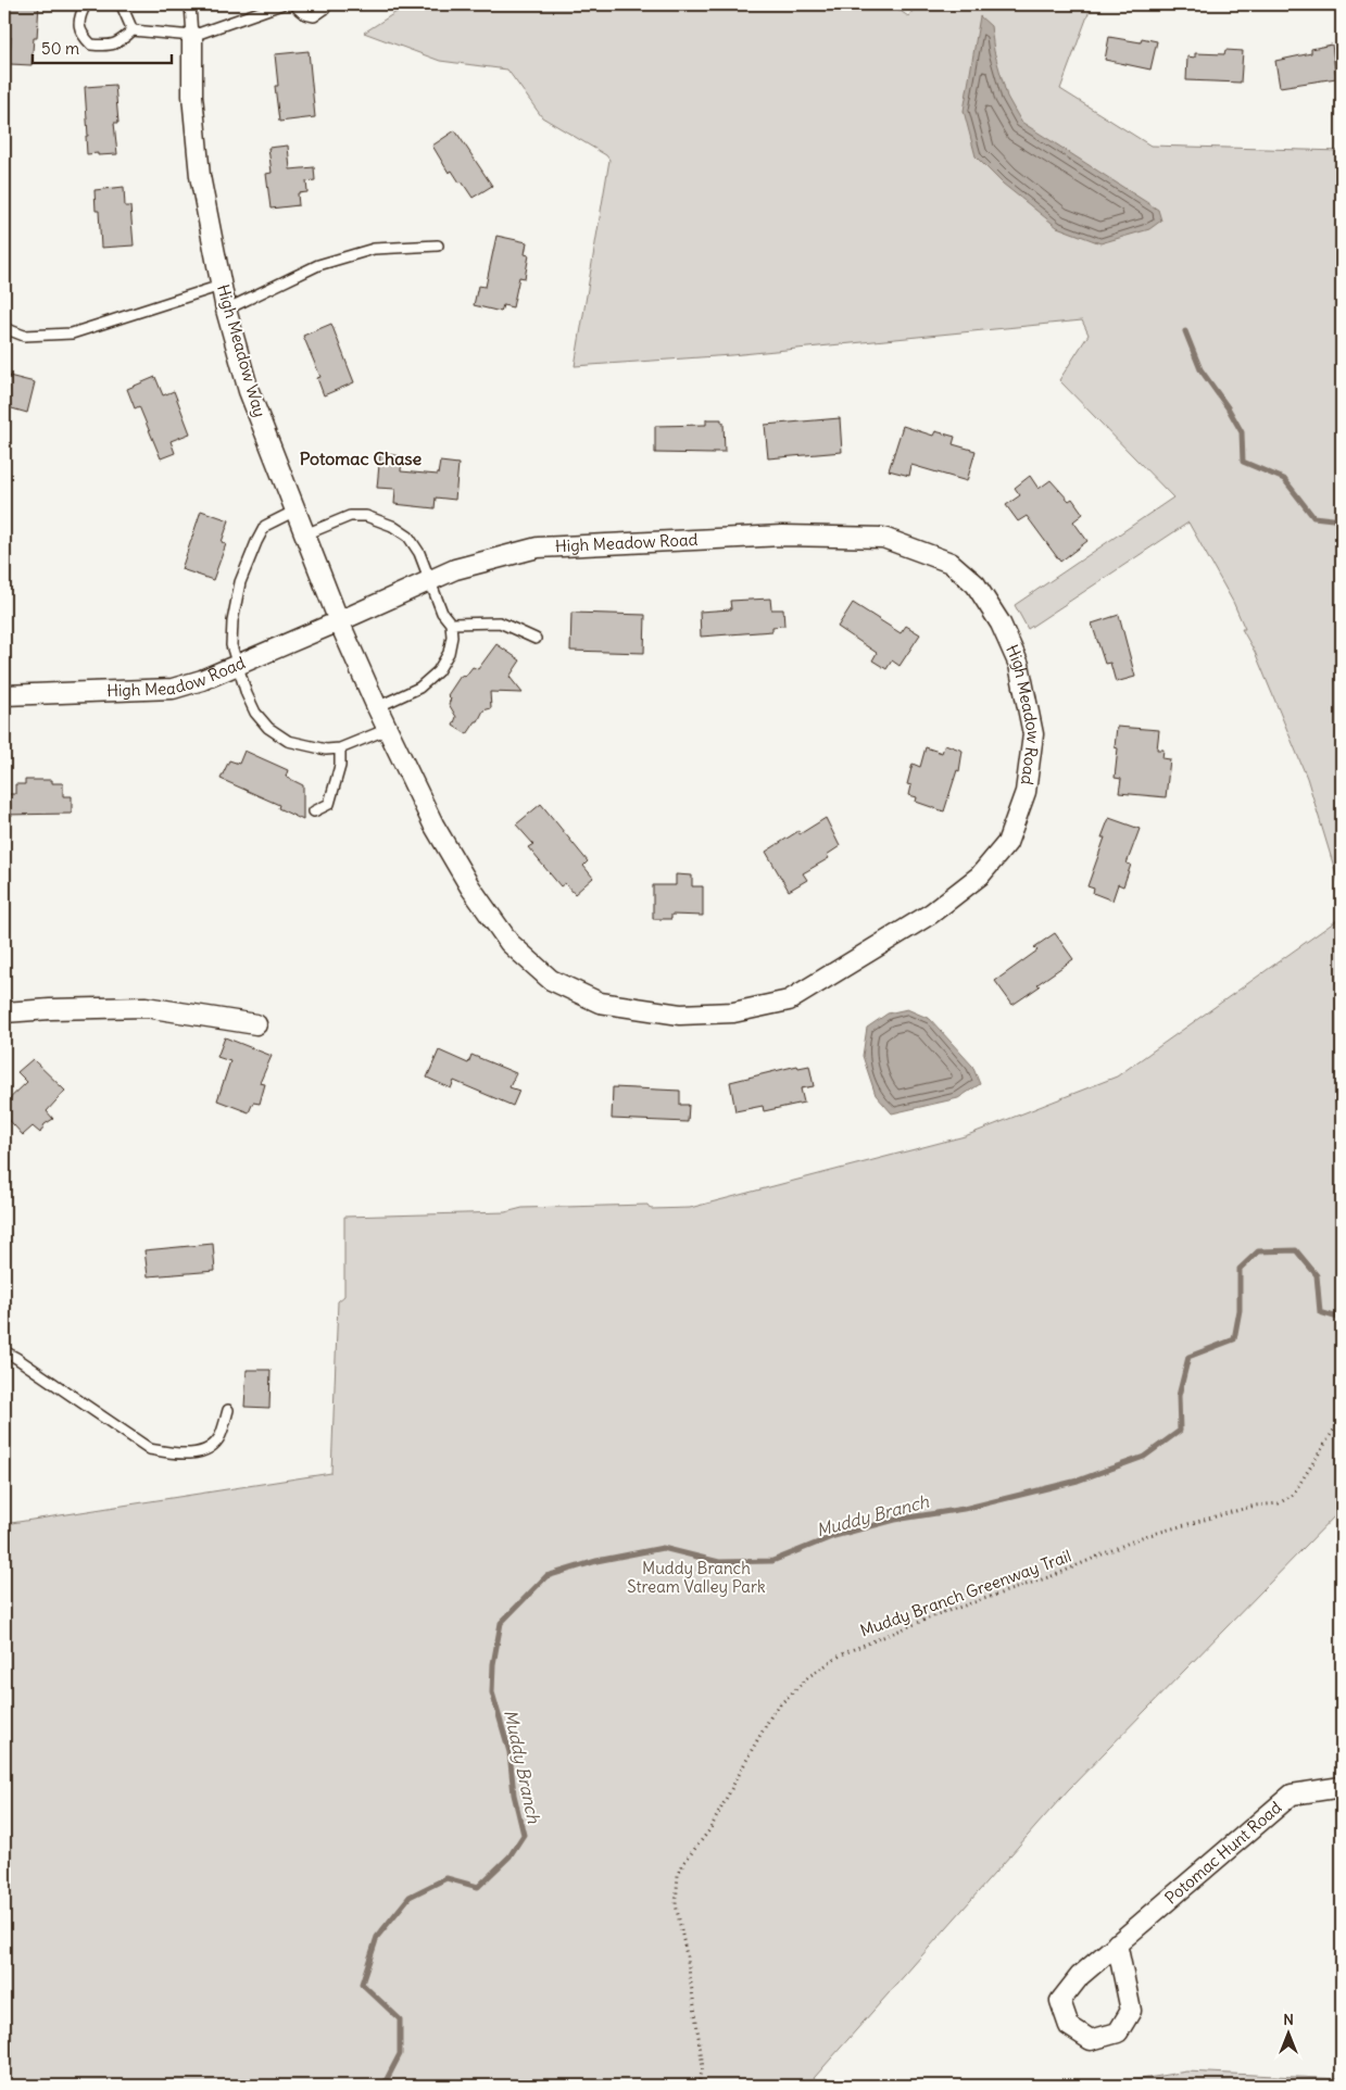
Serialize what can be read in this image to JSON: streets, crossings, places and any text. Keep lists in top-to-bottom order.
{
  "streets": {
    "street": ["High Meadow Way", "High Meadow Road", "Potomac Hunt Road"],
    "path": ["Muddy Branch Greenway Trail"]
  },
  "crossings": [
    ["High Meadow Way", "High Meadow Road"]
  ],
  "districts": ["Potomac Chase"],
  "water": ["Muddy Branch"],
  "parks": ["Muddy Branch Stream Valley Park"],
  "scale_bar": "50 m",
  "north": "top"
}
